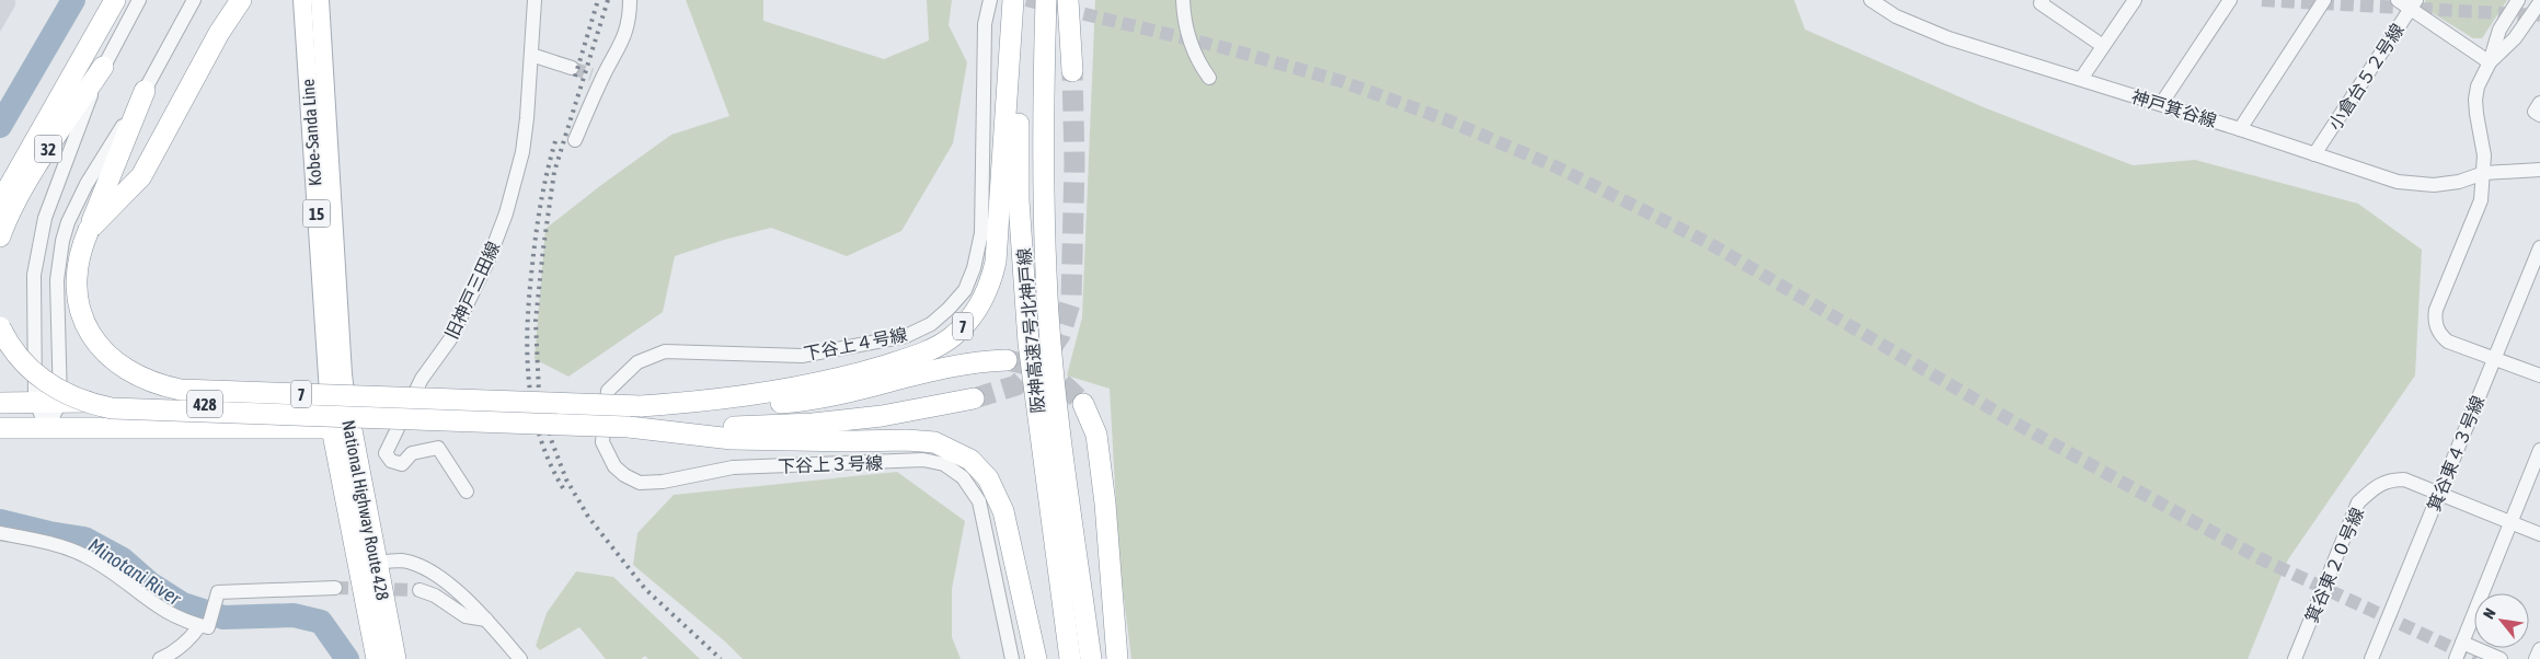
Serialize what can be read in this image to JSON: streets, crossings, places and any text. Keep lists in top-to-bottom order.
{
  "streets": {
    "highway": [
      "32",
      "7",
      "阪神高速7号北神戸線",
      "428",
      "National Highway Route 428"
    ],
    "main road": ["Kobe-Sanda Line", "15"],
    "street": [
      "小倉台５２号線",
      "神戸箕谷線",
      "旧神戸三田線",
      "下谷上４号線",
      "箕谷東４３号線",
      "下谷上３号線",
      "箕谷東２０号線"
    ]
  },
  "crossings": [
    ["小倉台５２号線", "神戸箕谷線"],
    ["Kobe-Sanda Line", "National Highway Route 428"],
    ["32", "National Highway Route 428"],
    ["下谷上４号線", "下谷上３号線"],
    ["箕谷東４３号線", "箕谷東２０号線"]
  ],
  "water": ["Minotani River"],
  "north": "top left"
}
